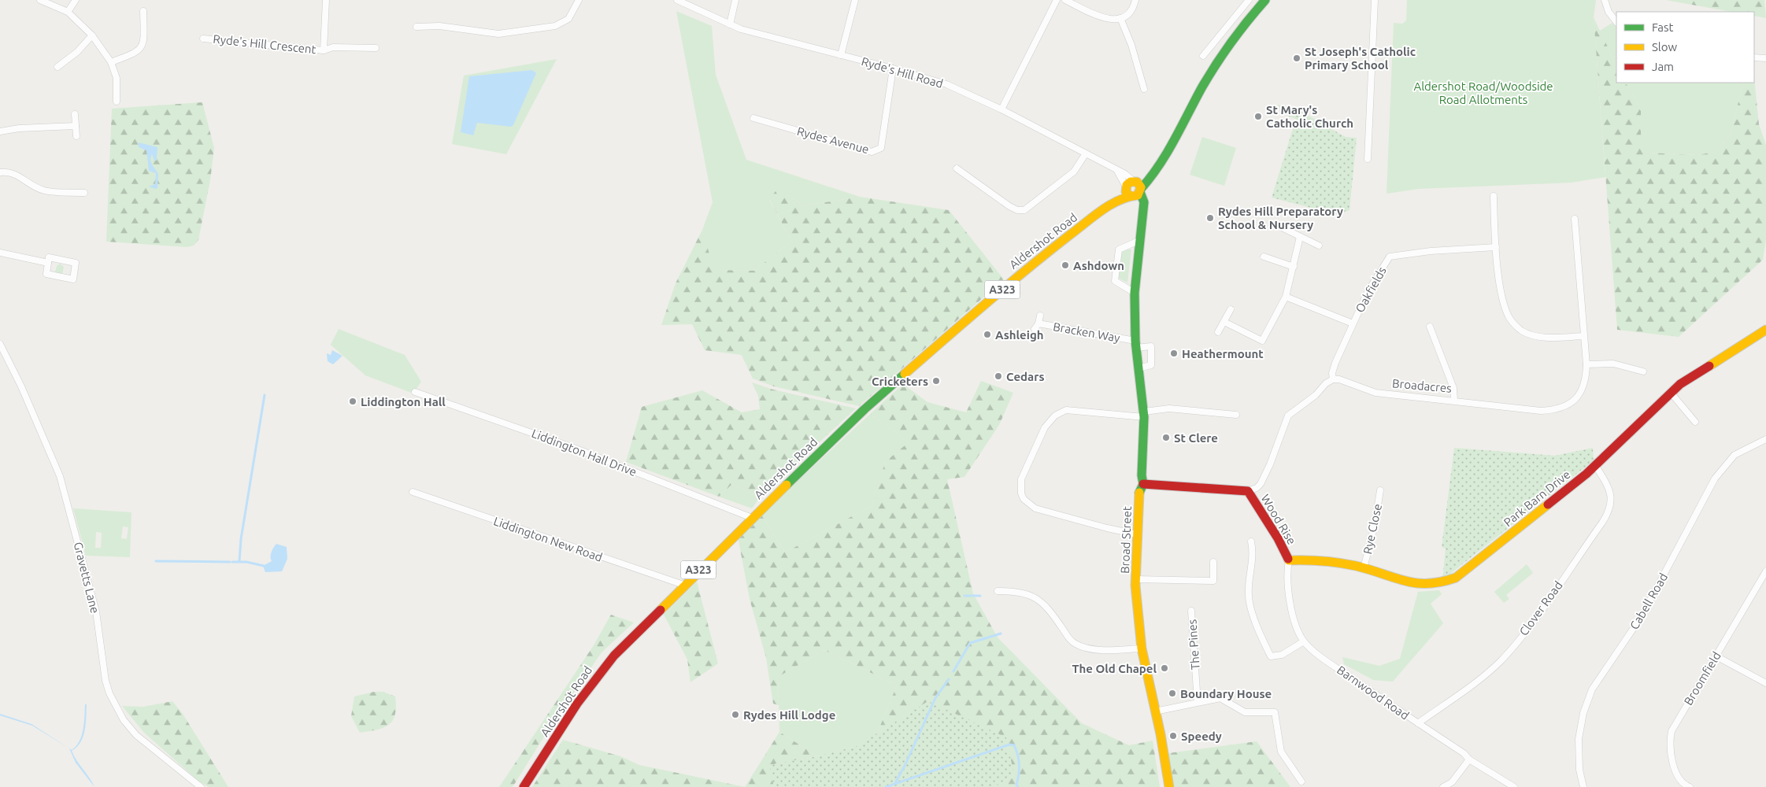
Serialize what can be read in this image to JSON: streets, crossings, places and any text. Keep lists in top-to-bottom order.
{
  "streets": {
    "street": [
      "Ryde's Hill Crescent",
      "Ryde's Hill Road",
      "Rydes Avenue",
      "Aldershot Road",
      "A323",
      "Oakfields",
      "Bracken Way",
      "Broadacres",
      "Liddington Hall Drive",
      "Park Barn Drive",
      "Wood Rise",
      "Rye Close",
      "Liddington New Road",
      "Broad Street",
      "Gravetts Lane",
      "Cabell Road",
      "Clover Road",
      "The Pines",
      "Broomfield",
      "Barnwood Road"
    ]
  },
  "crossings": [
    ["Ryde's Hill Road", "Rydes Avenue"],
    ["Ryde's Hill Road", "Aldershot Road"],
    ["Ryde's Hill Road", "Broad Street"],
    ["Aldershot Road", "Liddington Hall Drive"],
    ["Aldershot Road", "Liddington New Road"],
    ["Aldershot Road", "Broad Street"],
    ["Oakfields", "Broadacres"],
    ["Bracken Way", "Broad Street"],
    ["Park Barn Drive", "Wood Rise"],
    ["Park Barn Drive", "Rye Close"],
    ["Park Barn Drive", "Clover Road"],
    ["Park Barn Drive", "Barnwood Road"],
    ["Wood Rise", "Barnwood Road"],
    ["Clover Road", "Barnwood Road"]
  ],
  "parks": ["Aldershot Road/Woodside Road Allotments"],
  "places": [
    "St Joseph's Catholic Primary School",
    "St Mary's Catholic Church",
    "Rydes Hill Preparatory School & Nursery",
    "Ashdown",
    "Ashleigh",
    "Heathermount",
    "Cedars",
    "Cricketers",
    "Liddington Hall",
    "St Clere",
    "The Old Chapel",
    "Boundary House",
    "Rydes Hill Lodge",
    "Speedy"
  ],
  "legend": ["Fast", "Slow", "Jam"]
}
